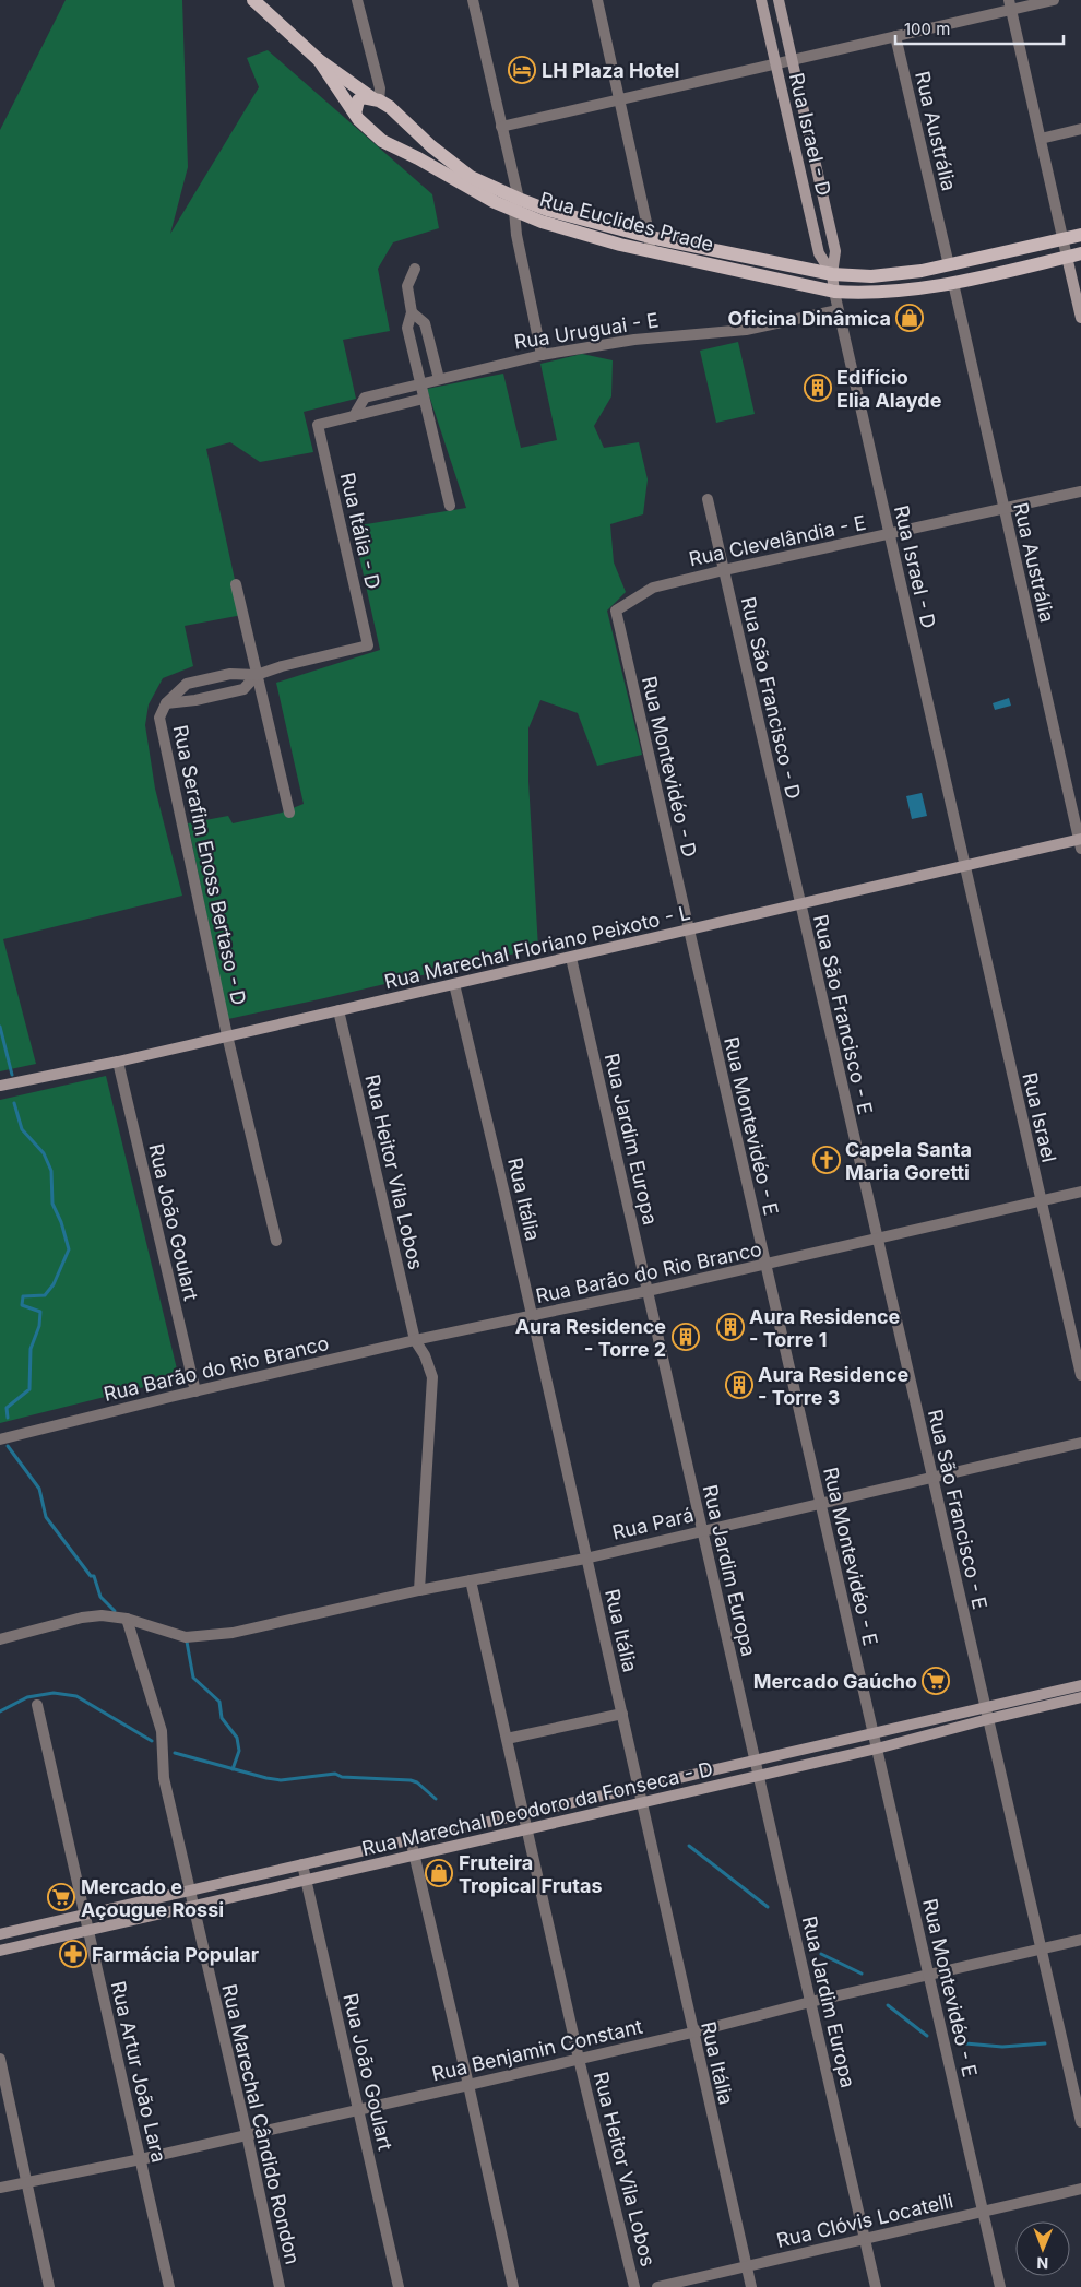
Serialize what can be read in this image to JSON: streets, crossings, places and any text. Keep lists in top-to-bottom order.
{
  "streets": {
    "main road": ["Rua Euclides Prade"],
    "street": [
      "Rua Austrália",
      "Rua Israel - D",
      "Rua Uruguai - E",
      "Rua Itália - D",
      "Rua Clevelândia - E",
      "Rua São Francisco - D",
      "Rua Montevidéo - D",
      "Rua Serafim Enoss Bertaso - D",
      "Rua Marechal Floriano Peixoto - L",
      "Rua São Francisco - E",
      "Rua Israel",
      "Rua Montevidéo - E",
      "Rua Jardim Europa",
      "Rua Heitor Vila Lobos",
      "Rua Itália",
      "Rua João Goulart",
      "Rua Barão do Rio Branco",
      "Rua Pará",
      "Rua Marechal Deodoro da Fonseca - D",
      "Rua Benjamin Constant",
      "Rua Artur João Lara",
      "Rua Marechal Cândido Rondon",
      "Rua Clóvis Locatelli"
    ]
  },
  "crossings": [
    ["Rua Austrália", "Rua Clevelândia - E"],
    ["Rua Austrália", "Rua Marechal Floriano Peixoto - L"],
    ["Rua Israel - D", "Rua Euclides Prade"],
    ["Rua Israel - D", "Rua Uruguai - E"],
    ["Rua Israel - D", "Rua Clevelândia - E"],
    ["Rua Israel - D", "Rua Marechal Floriano Peixoto - L"],
    ["Rua Israel - D", "Rua Israel"],
    ["Rua Uruguai - E", "Rua Itália - D"],
    ["Rua Clevelândia - E", "Rua São Francisco - D"],
    ["Rua Clevelândia - E", "Rua Montevidéo - D"],
    ["Rua São Francisco - D", "Rua Marechal Floriano Peixoto - L"],
    ["Rua São Francisco - D", "Rua São Francisco - E"],
    ["Rua Montevidéo - D", "Rua Marechal Floriano Peixoto - L"],
    ["Rua Montevidéo - D", "Rua Montevidéo - E"],
    ["Rua Serafim Enoss Bertaso - D", "Rua Marechal Floriano Peixoto - L"],
    ["Rua Marechal Floriano Peixoto - L", "Rua São Francisco - E"],
    ["Rua Marechal Floriano Peixoto - L", "Rua Israel"],
    ["Rua Marechal Floriano Peixoto - L", "Rua Montevidéo - E"],
    ["Rua Marechal Floriano Peixoto - L", "Rua Jardim Europa"],
    ["Rua Marechal Floriano Peixoto - L", "Rua Heitor Vila Lobos"],
    ["Rua Marechal Floriano Peixoto - L", "Rua Itália"],
    ["Rua Marechal Floriano Peixoto - L", "Rua João Goulart"],
    ["Rua São Francisco - E", "Rua Barão do Rio Branco"],
    ["Rua São Francisco - E", "Rua Pará"],
    ["Rua São Francisco - E", "Rua Marechal Deodoro da Fonseca - D"],
    ["Rua São Francisco - E", "Rua Benjamin Constant"],
    ["Rua Israel", "Rua Barão do Rio Branco"],
    ["Rua Montevidéo - E", "Rua Barão do Rio Branco"],
    ["Rua Montevidéo - E", "Rua Pará"],
    ["Rua Montevidéo - E", "Rua Marechal Deodoro da Fonseca - D"],
    ["Rua Montevidéo - E", "Rua Benjamin Constant"],
    ["Rua Montevidéo - E", "Rua Clóvis Locatelli"],
    ["Rua Jardim Europa", "Rua Barão do Rio Branco"],
    ["Rua Jardim Europa", "Rua Pará"],
    ["Rua Jardim Europa", "Rua Marechal Deodoro da Fonseca - D"],
    ["Rua Jardim Europa", "Rua Benjamin Constant"],
    ["Rua Jardim Europa", "Rua Clóvis Locatelli"],
    ["Rua Heitor Vila Lobos", "Rua Barão do Rio Branco"],
    ["Rua Heitor Vila Lobos", "Rua Pará"],
    ["Rua Heitor Vila Lobos", "Rua Marechal Deodoro da Fonseca - D"],
    ["Rua Heitor Vila Lobos", "Rua Benjamin Constant"],
    ["Rua Itália", "Rua Barão do Rio Branco"],
    ["Rua Itália", "Rua Pará"],
    ["Rua Itália", "Rua Marechal Deodoro da Fonseca - D"],
    ["Rua Itália", "Rua Benjamin Constant"],
    ["Rua Itália", "Rua Clóvis Locatelli"],
    ["Rua João Goulart", "Rua Barão do Rio Branco"],
    ["Rua João Goulart", "Rua Marechal Deodoro da Fonseca - D"],
    ["Rua João Goulart", "Rua Benjamin Constant"],
    ["Rua Pará", "Rua Marechal Cândido Rondon"],
    ["Rua Marechal Deodoro da Fonseca - D", "Rua Artur João Lara"],
    ["Rua Marechal Deodoro da Fonseca - D", "Rua Marechal Cândido Rondon"],
    ["Rua Benjamin Constant", "Rua Artur João Lara"],
    ["Rua Benjamin Constant", "Rua Marechal Cândido Rondon"]
  ],
  "places": {
    "hotel": ["LH Plaza Hotel"],
    "shop": ["Oficina Dinâmica", "Fruteira Tropical Frutas"],
    "building": [
      "Edifício Elia Alayde",
      "Aura Residence - Torre 1",
      "Aura Residence - Torre 2",
      "Aura Residence - Torre 3"
    ],
    "church": ["Capela Santa Maria Goretti"],
    "supermarket": ["Mercado Gaúcho", "Mercado e Açougue Rossi"],
    "pharmacy": ["Farmácia Popular"]
  },
  "scale_bar": "100 m",
  "north": "bottom"
}
